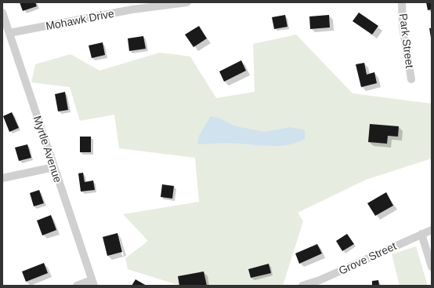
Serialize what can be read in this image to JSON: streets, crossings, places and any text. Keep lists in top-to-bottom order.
{
  "streets": {
    "street": [
      "Mohawk Drive",
      "Park Street",
      "Myrtle Avenue",
      "Grove Street"
    ]
  },
  "crossings": [
    ["Mohawk Drive", "Myrtle Avenue"]
  ]
}
